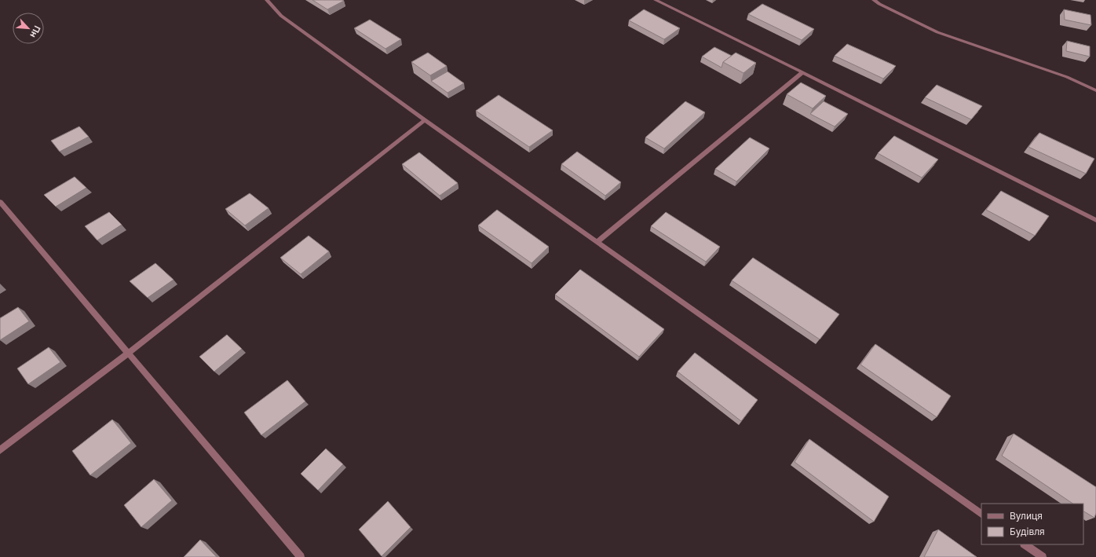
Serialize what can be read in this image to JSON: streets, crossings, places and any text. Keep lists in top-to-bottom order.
{
  "legend": ["Вулиця", "Будівля"],
  "north": "bottom right"
}
